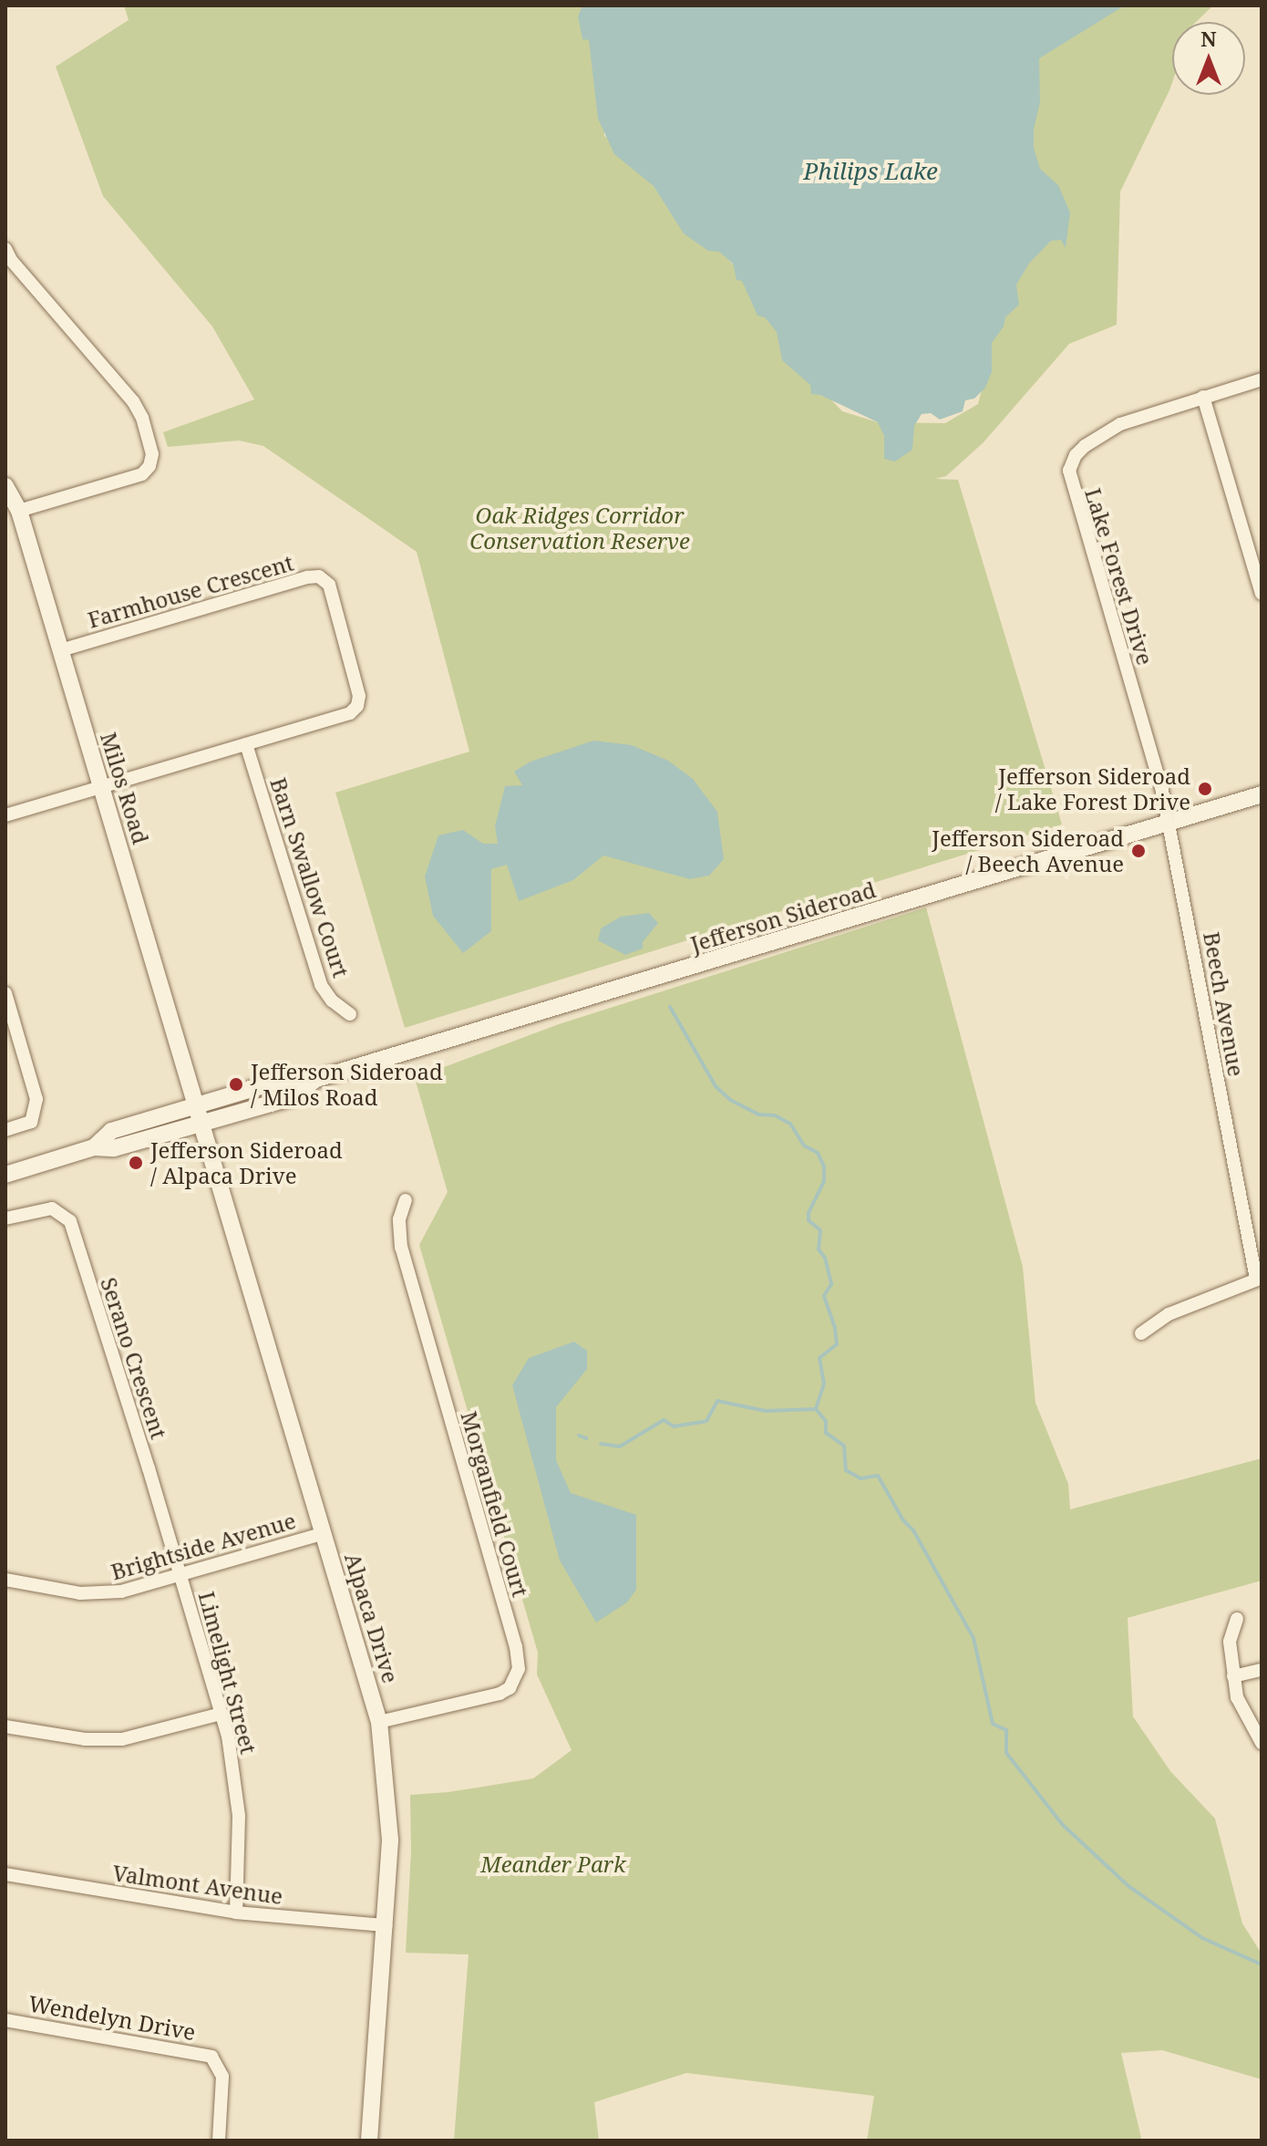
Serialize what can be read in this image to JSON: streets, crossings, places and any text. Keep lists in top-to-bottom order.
{
  "streets": {
    "street": [
      "Lake Forest Drive",
      "Farmhouse Crescent",
      "Milos Road",
      "Barn Swallow Court",
      "Jefferson Sideroad",
      "Beech Avenue",
      "Serano Crescent",
      "Morganfield Court",
      "Brightside Avenue",
      "Alpaca Drive",
      "Limelight Street",
      "Valmont Avenue",
      "Wendelyn Drive"
    ]
  },
  "crossings": [
    ["Lake Forest Drive", "Jefferson Sideroad"],
    ["Lake Forest Drive", "Beech Avenue"],
    ["Farmhouse Crescent", "Milos Road"],
    ["Farmhouse Crescent", "Barn Swallow Court"],
    ["Milos Road", "Jefferson Sideroad"],
    ["Milos Road", "Alpaca Drive"],
    ["Jefferson Sideroad", "Beech Avenue"],
    ["Jefferson Sideroad", "Alpaca Drive"],
    ["Serano Crescent", "Brightside Avenue"],
    ["Serano Crescent", "Limelight Street"],
    ["Morganfield Court", "Alpaca Drive"],
    ["Brightside Avenue", "Alpaca Drive"],
    ["Brightside Avenue", "Limelight Street"],
    ["Alpaca Drive", "Valmont Avenue"],
    ["Limelight Street", "Valmont Avenue"]
  ],
  "water": ["Philips Lake"],
  "parks": ["Oak Ridges Corridor Conservation Reserve", "Meander Park"],
  "places": [
    "Jefferson Sideroad / Lake Forest Drive",
    "Jefferson Sideroad / Beech Avenue",
    "Jefferson Sideroad / Milos Road",
    "Jefferson Sideroad / Alpaca Drive"
  ],
  "north": "top"
}
